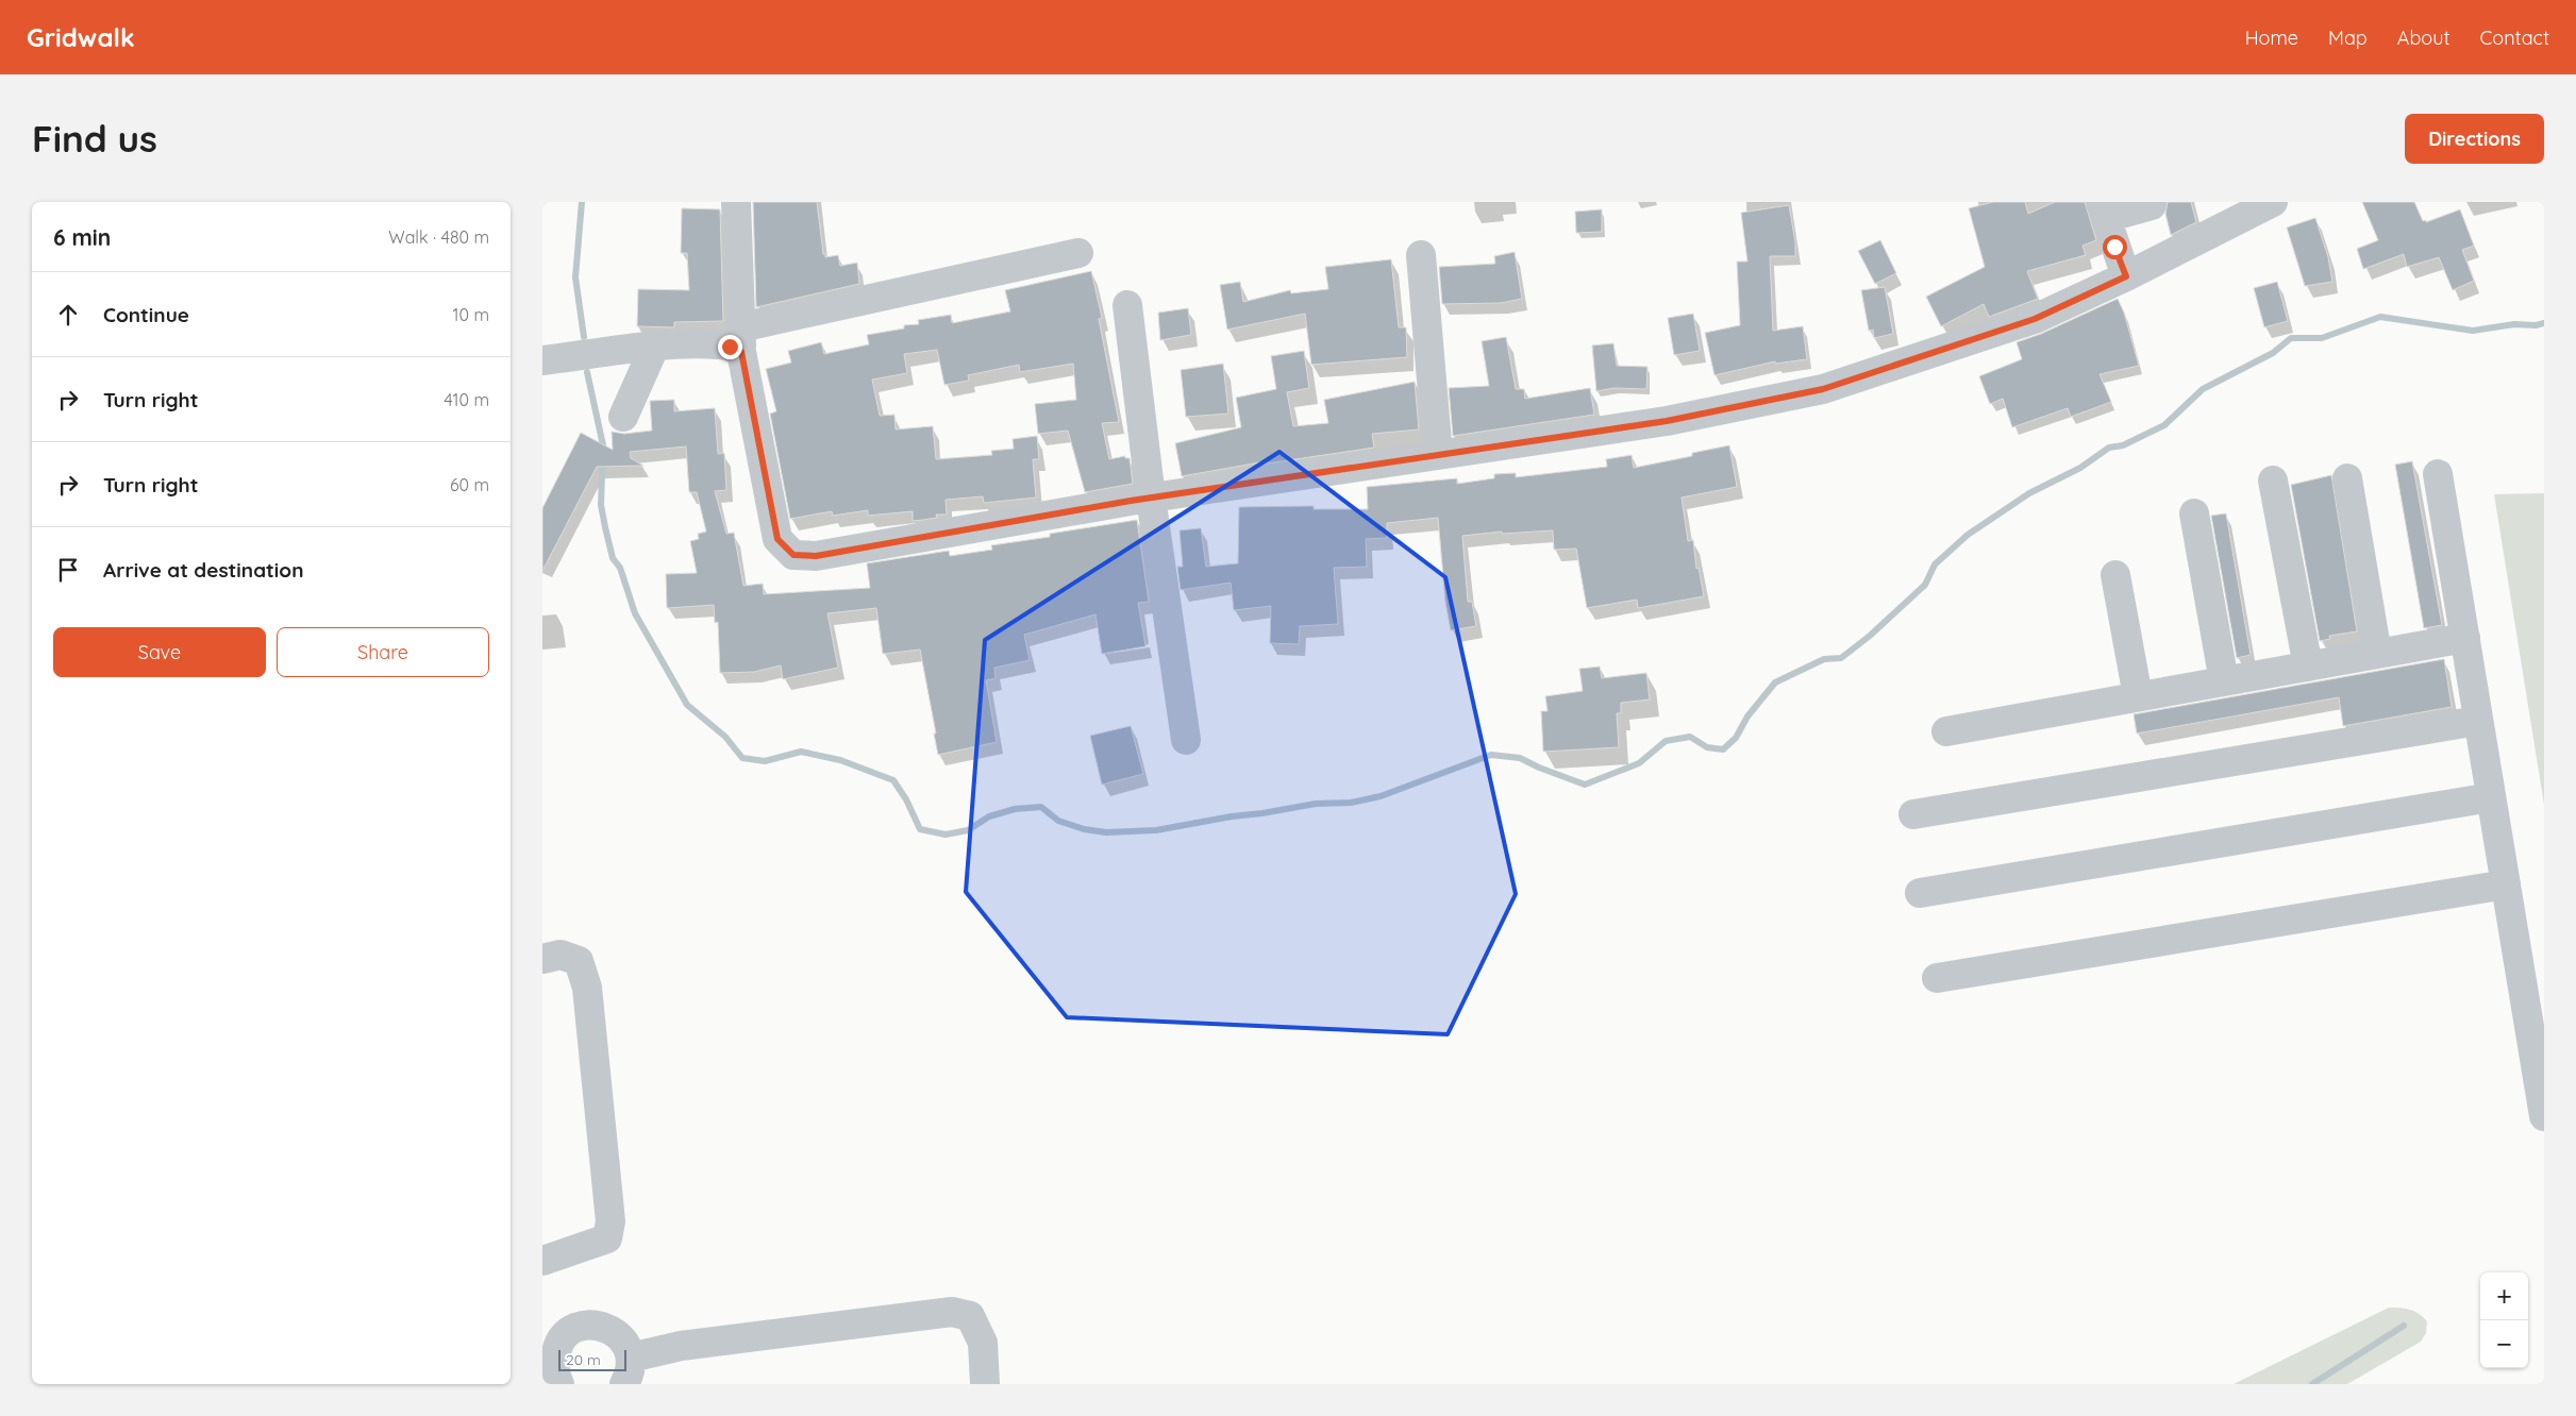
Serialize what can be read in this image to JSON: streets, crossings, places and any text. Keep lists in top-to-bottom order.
{
  "scale_bar": "20 m",
  "page": {
    "header": "Gridwalk",
    "nav": [
      "Home",
      "Map",
      "About",
      "Contact"
    ],
    "buttons": [
      "Directions",
      ["Save", "Share"]
    ],
    "title": "Find us",
    "heading": ["6 min", "Walk · 480 m"],
    "list": [
      ["Continue", "10 m"],
      ["Turn right", "410 m"],
      ["Turn right", "60 m"],
      "Arrive at destination"
    ],
    "map_buttons": ["+", "−"],
    "scale": "20 m"
  }
}
